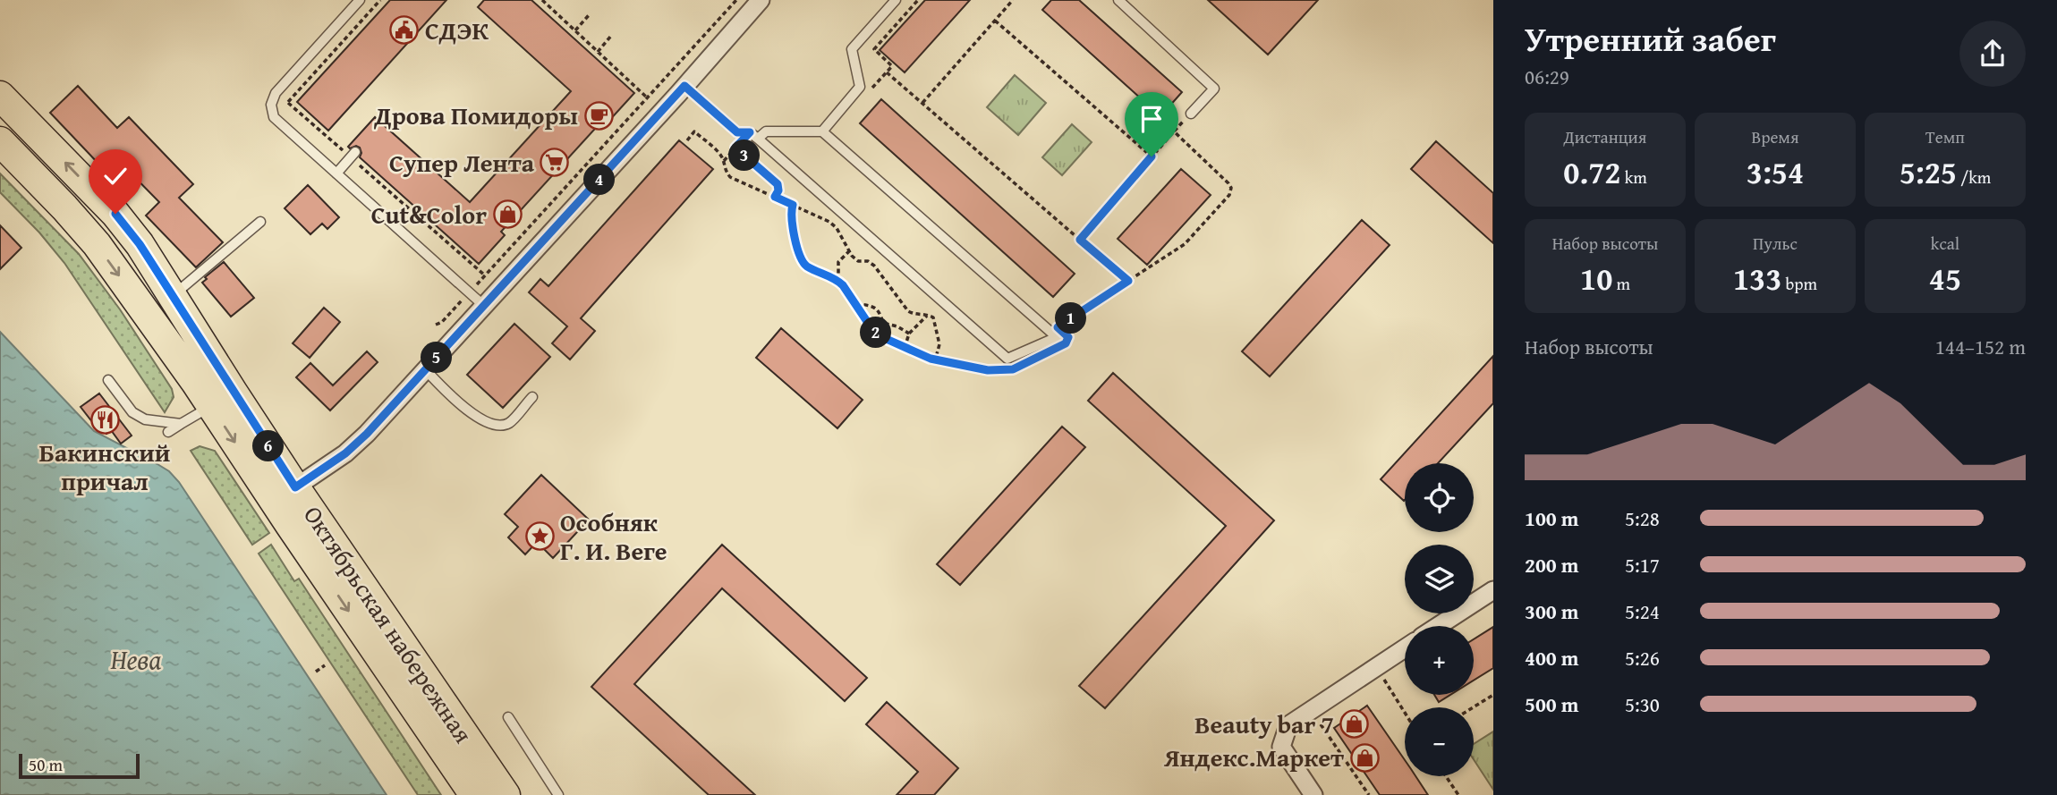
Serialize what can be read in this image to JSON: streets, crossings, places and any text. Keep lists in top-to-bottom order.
{
  "streets": {
    "main road": ["Октябрьская набережная"]
  },
  "water": ["Нева"],
  "places": {
    "public building": ["СДЭК"],
    "cafe": ["Дрова Помидоры"],
    "supermarket": ["Супер Лента"],
    "shop": ["Cut&Color", "Beauty bar 7", "Яндекс.Маркет"],
    "restaurant": ["Бакинский причал"],
    "place": ["Особняк Г. И. Веге"]
  },
  "scale_bar": "50 m",
  "page": {
    "heading": ["Утренний забег", "06:29"],
    "stats": [
      ["Дистанция", "0.72 km"],
      ["Время", "3:54"],
      ["Темп", "5:25 /km"],
      ["Набор высоты", "10 m"],
      ["Пульс", "133 bpm"],
      ["kcal", "45"]
    ],
    "pins": [
      "3",
      "4",
      "1",
      "2",
      "5",
      "6"
    ],
    "chart": ["Набор высоты", "144–152 m"],
    "map_buttons": ["+", "−"],
    "list": [
      {
        "name": "100 m",
        "note": "5:28"
      },
      {
        "name": "200 m",
        "note": "5:17"
      },
      {
        "name": "300 m",
        "note": "5:24"
      },
      {
        "name": "400 m",
        "note": "5:26"
      },
      {
        "name": "500 m",
        "note": "5:30"
      }
    ],
    "scale": "50 m"
  }
}
